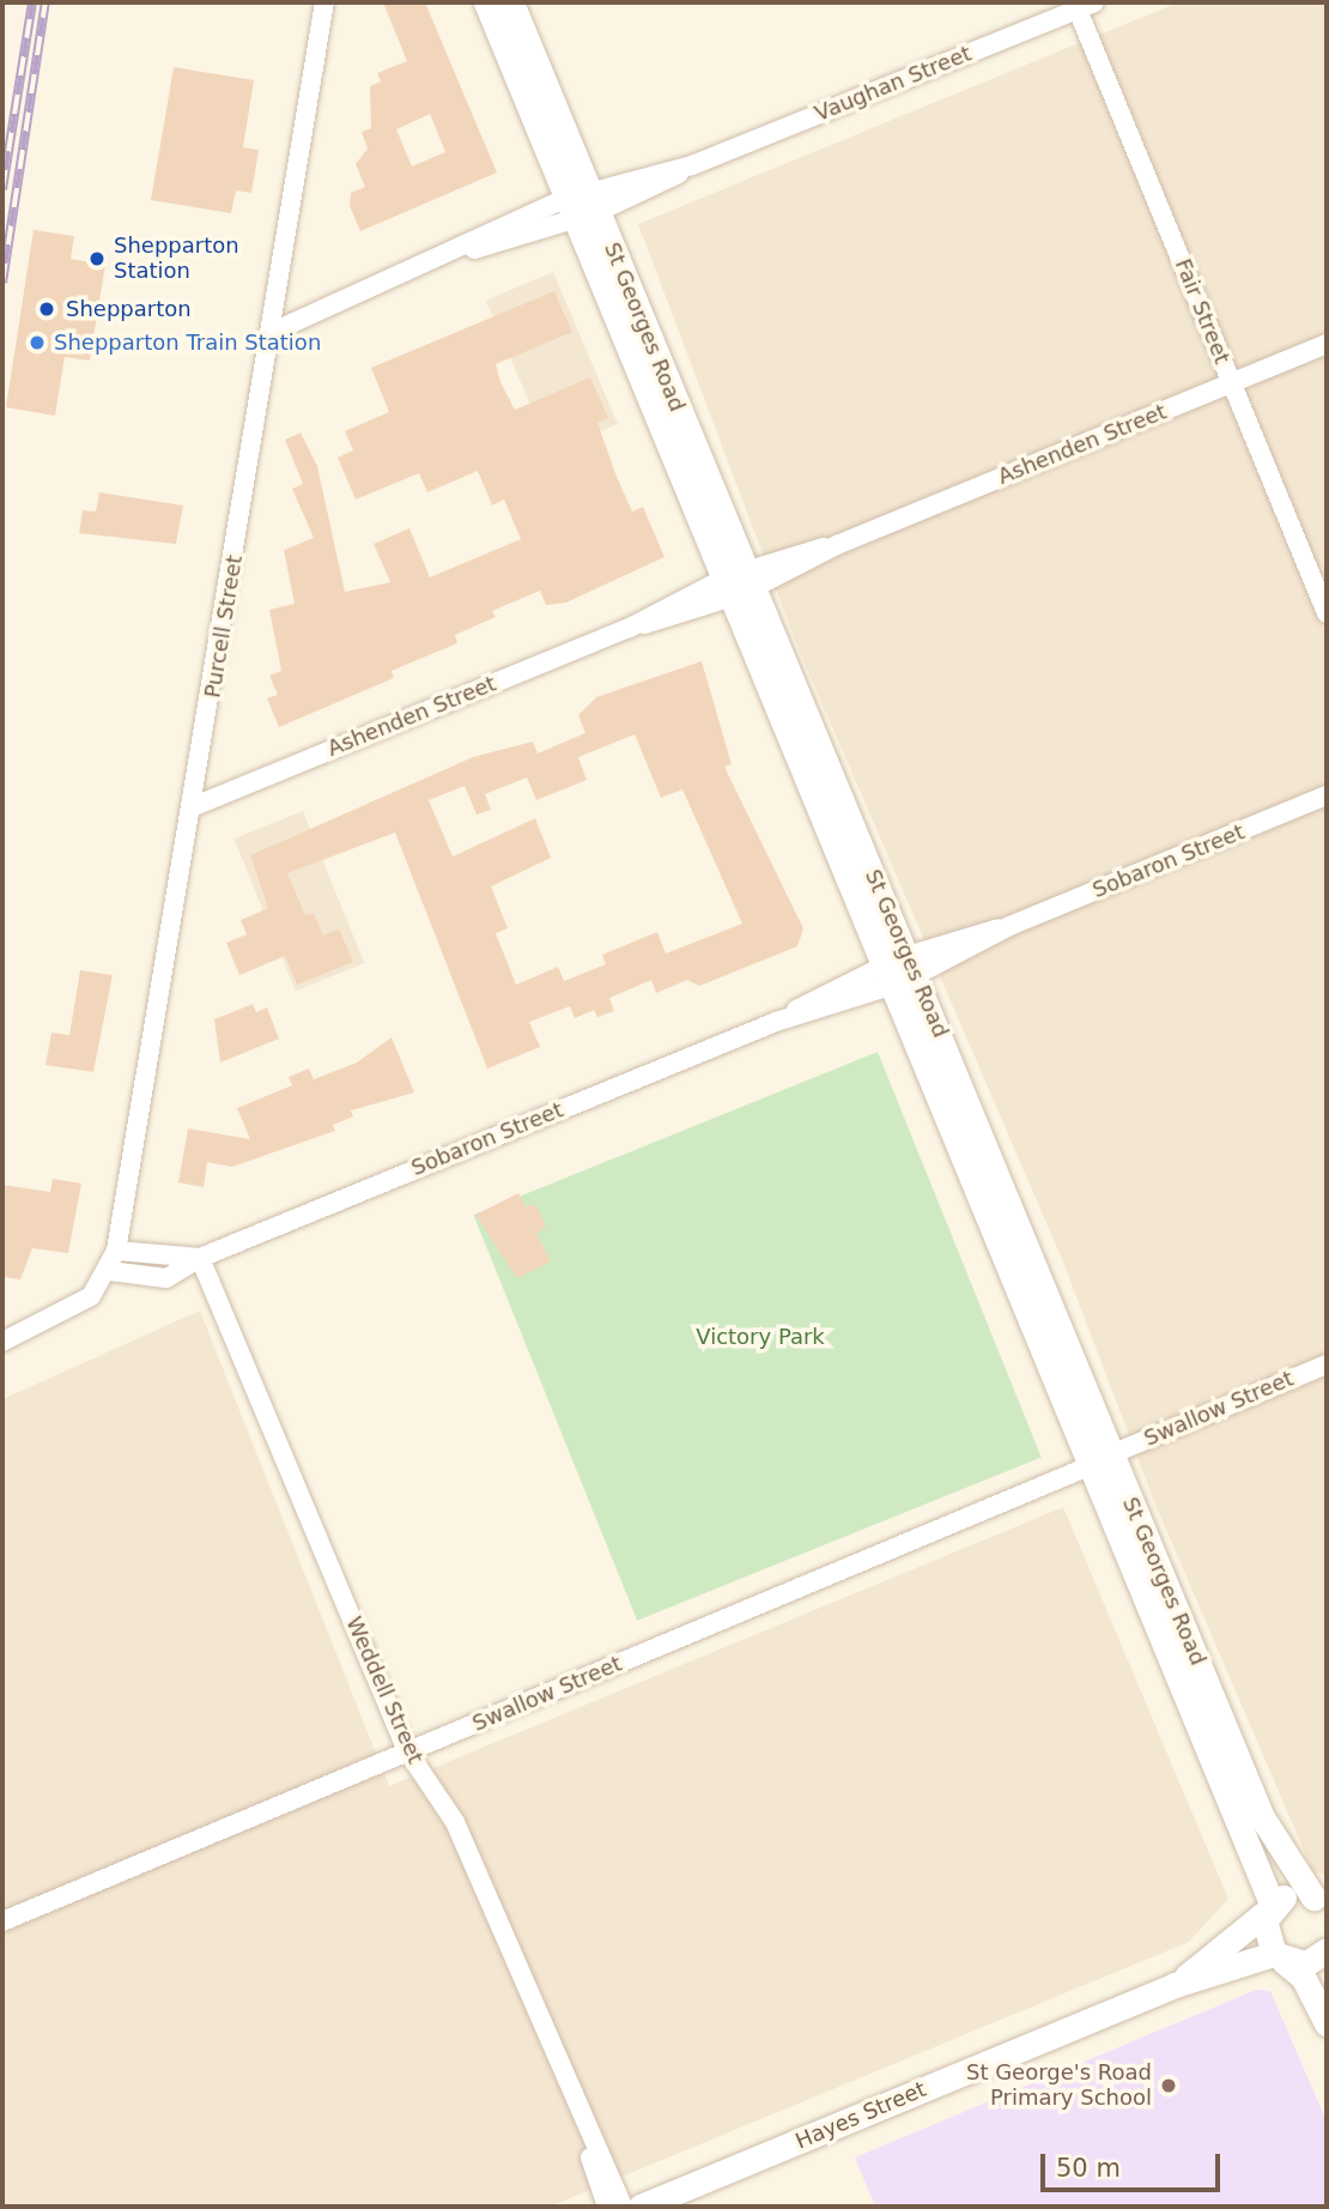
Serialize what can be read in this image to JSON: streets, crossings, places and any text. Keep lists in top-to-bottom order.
{
  "streets": {
    "street": [
      "Vaughan Street",
      "Fair Street",
      "St Georges Road",
      "Ashenden Street",
      "Purcell Street",
      "Sobaron Street",
      "Swallow Street",
      "Weddell Street",
      "Hayes Street"
    ]
  },
  "crossings": [
    ["Vaughan Street", "Fair Street"],
    ["Vaughan Street", "St Georges Road"],
    ["Vaughan Street", "Purcell Street"],
    ["Fair Street", "Ashenden Street"],
    ["St Georges Road", "Ashenden Street"],
    ["St Georges Road", "Sobaron Street"],
    ["St Georges Road", "Swallow Street"],
    ["St Georges Road", "Hayes Street"],
    ["Ashenden Street", "Purcell Street"],
    ["Purcell Street", "Sobaron Street"],
    ["Sobaron Street", "Weddell Street"],
    ["Swallow Street", "Weddell Street"]
  ],
  "parks": ["Victory Park"],
  "places": [
    "Shepparton Station",
    "Shepparton",
    "Shepparton Train Station",
    "St George's Road Primary School"
  ],
  "scale_bar": "50 m"
}
